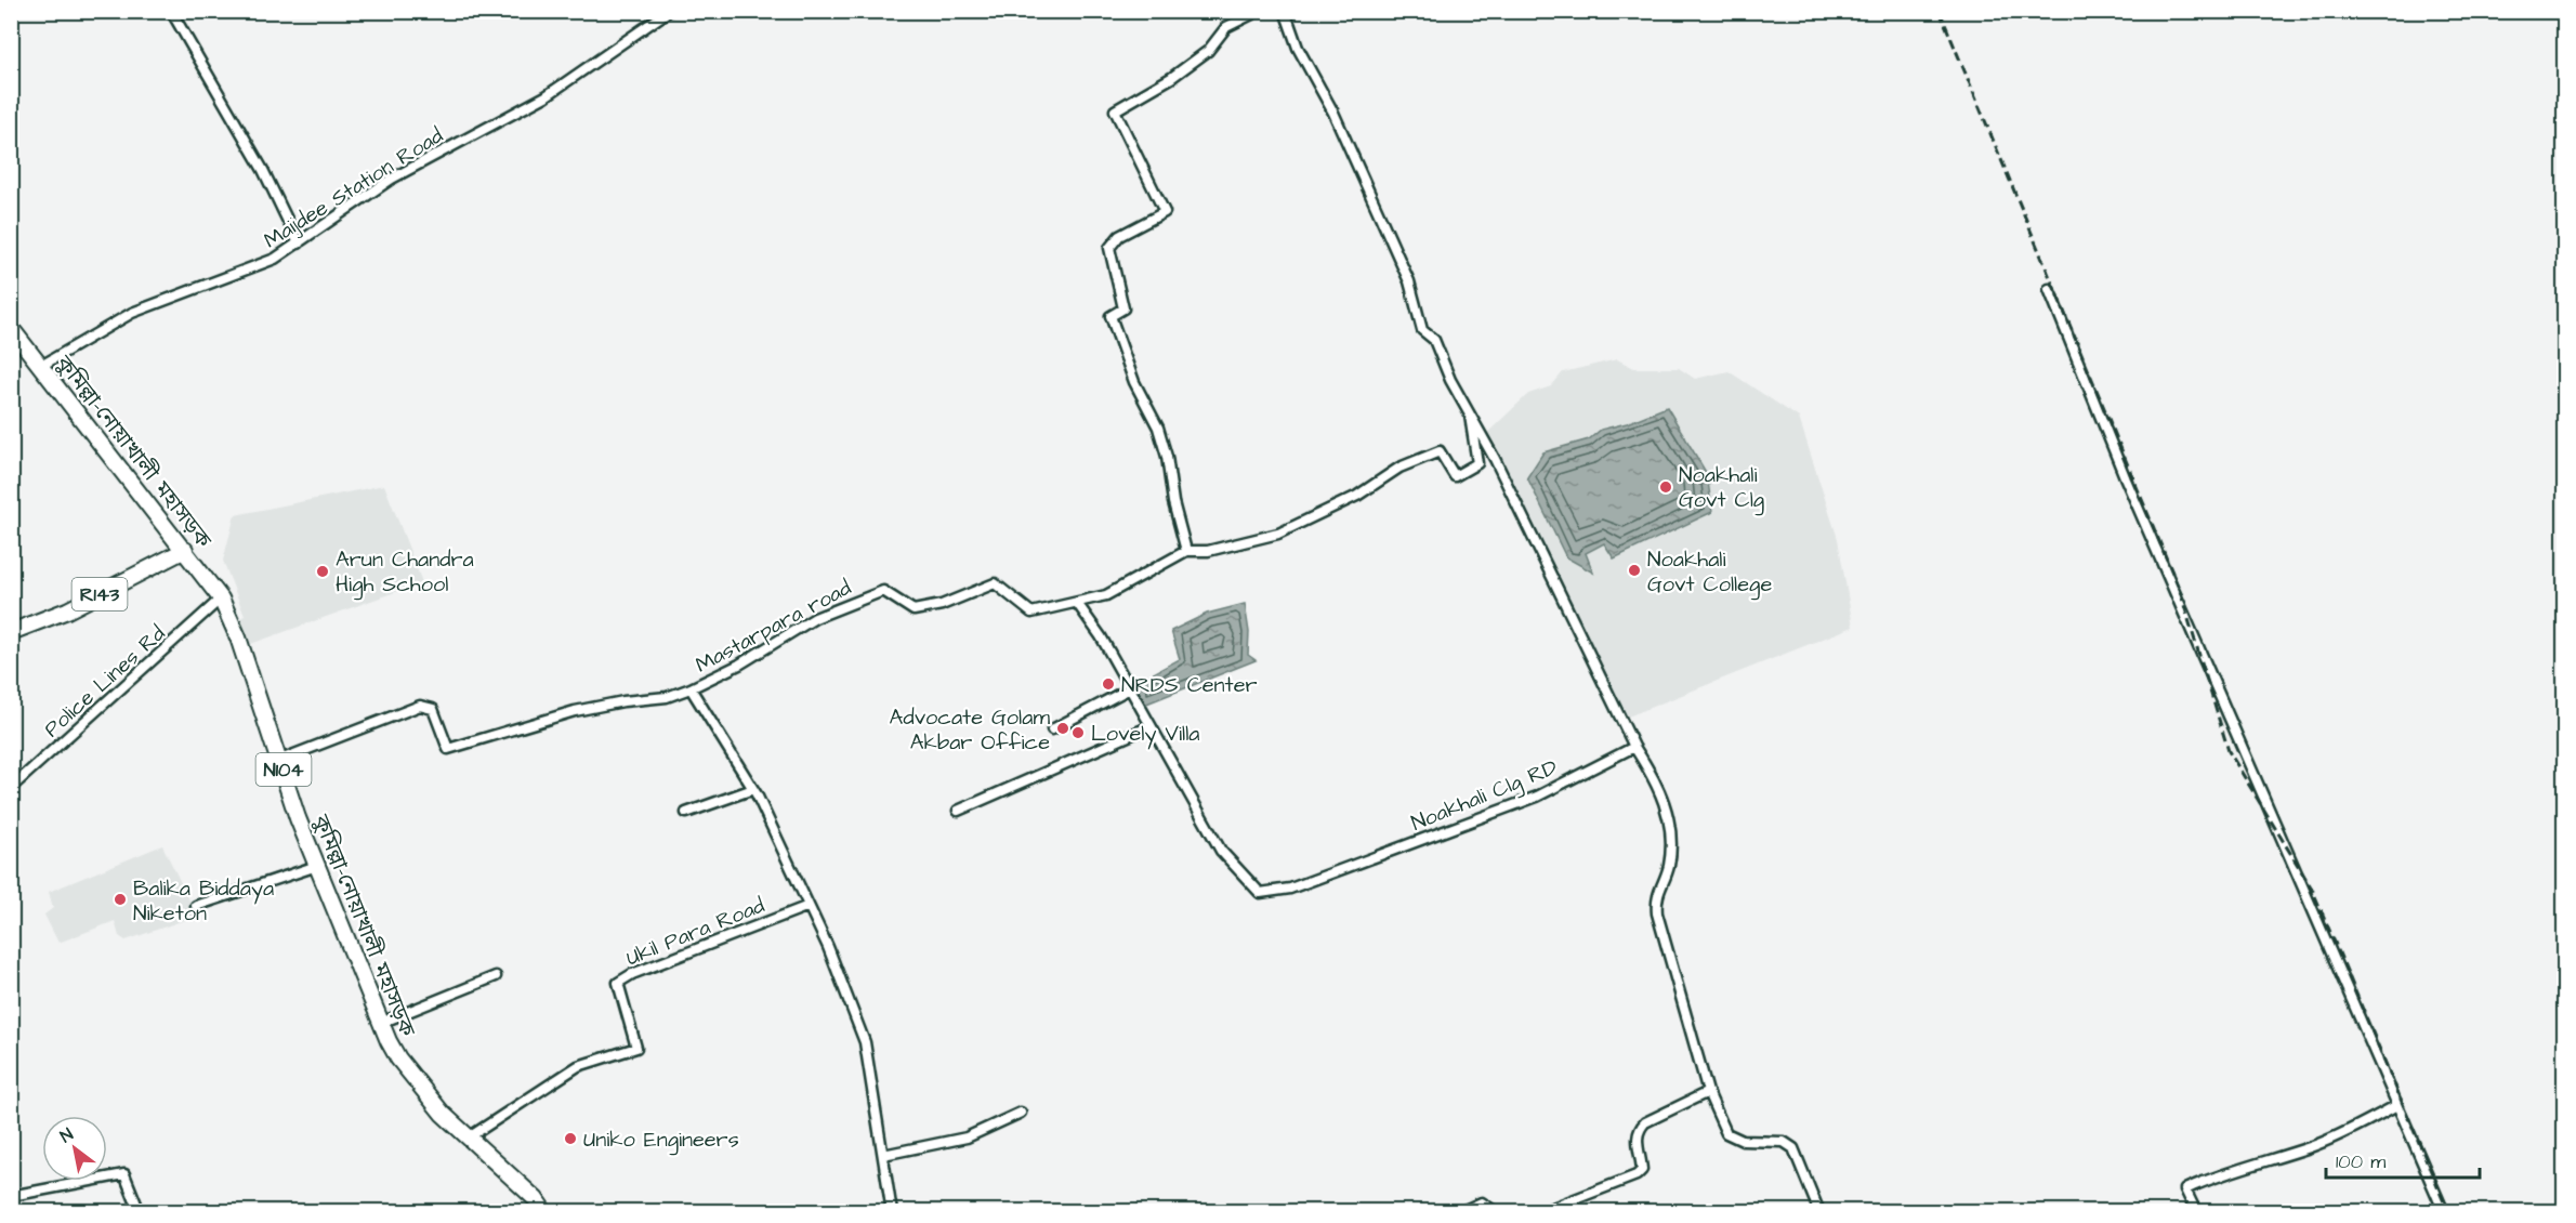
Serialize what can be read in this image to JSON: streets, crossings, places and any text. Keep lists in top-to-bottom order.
{
  "streets": {
    "main road": ["কুমিল্লা–নোয়াখালী মহাসড়ক", "R143", "N104"],
    "street": [
      "Maijdee Station Road",
      "Mastarpara road",
      "Police Lines Rd",
      "Noakhali Clg RD",
      "Ukil Para Road"
    ]
  },
  "crossings": [
    ["Maijdee Station Road", "কুমিল্লা–নোয়াখালী মহাসড়ক"],
    ["কুমিল্লা–নোয়াখালী মহাসড়ক", "R143"],
    ["কুমিল্লা–নোয়াখালী মহাসড়ক", "Mastarpara road"],
    ["কুমিল্লা–নোয়াখালী মহাসড়ক", "Police Lines Rd"],
    ["কুমিল্লা–নোয়াখালী মহাসড়ক", "Ukil Para Road"],
    ["Mastarpara road", "Noakhali Clg RD"]
  ],
  "places": [
    "Noakhali Govt Clg",
    "Noakhali Govt College",
    "Arun Chandra High School",
    "NRDS Center",
    "Advocate Golam Akbar Office",
    "Lovely Villa",
    "Balika Biddaya Niketon",
    "Uniko Engineers"
  ],
  "scale_bar": "100 m",
  "north": "top left"
}
